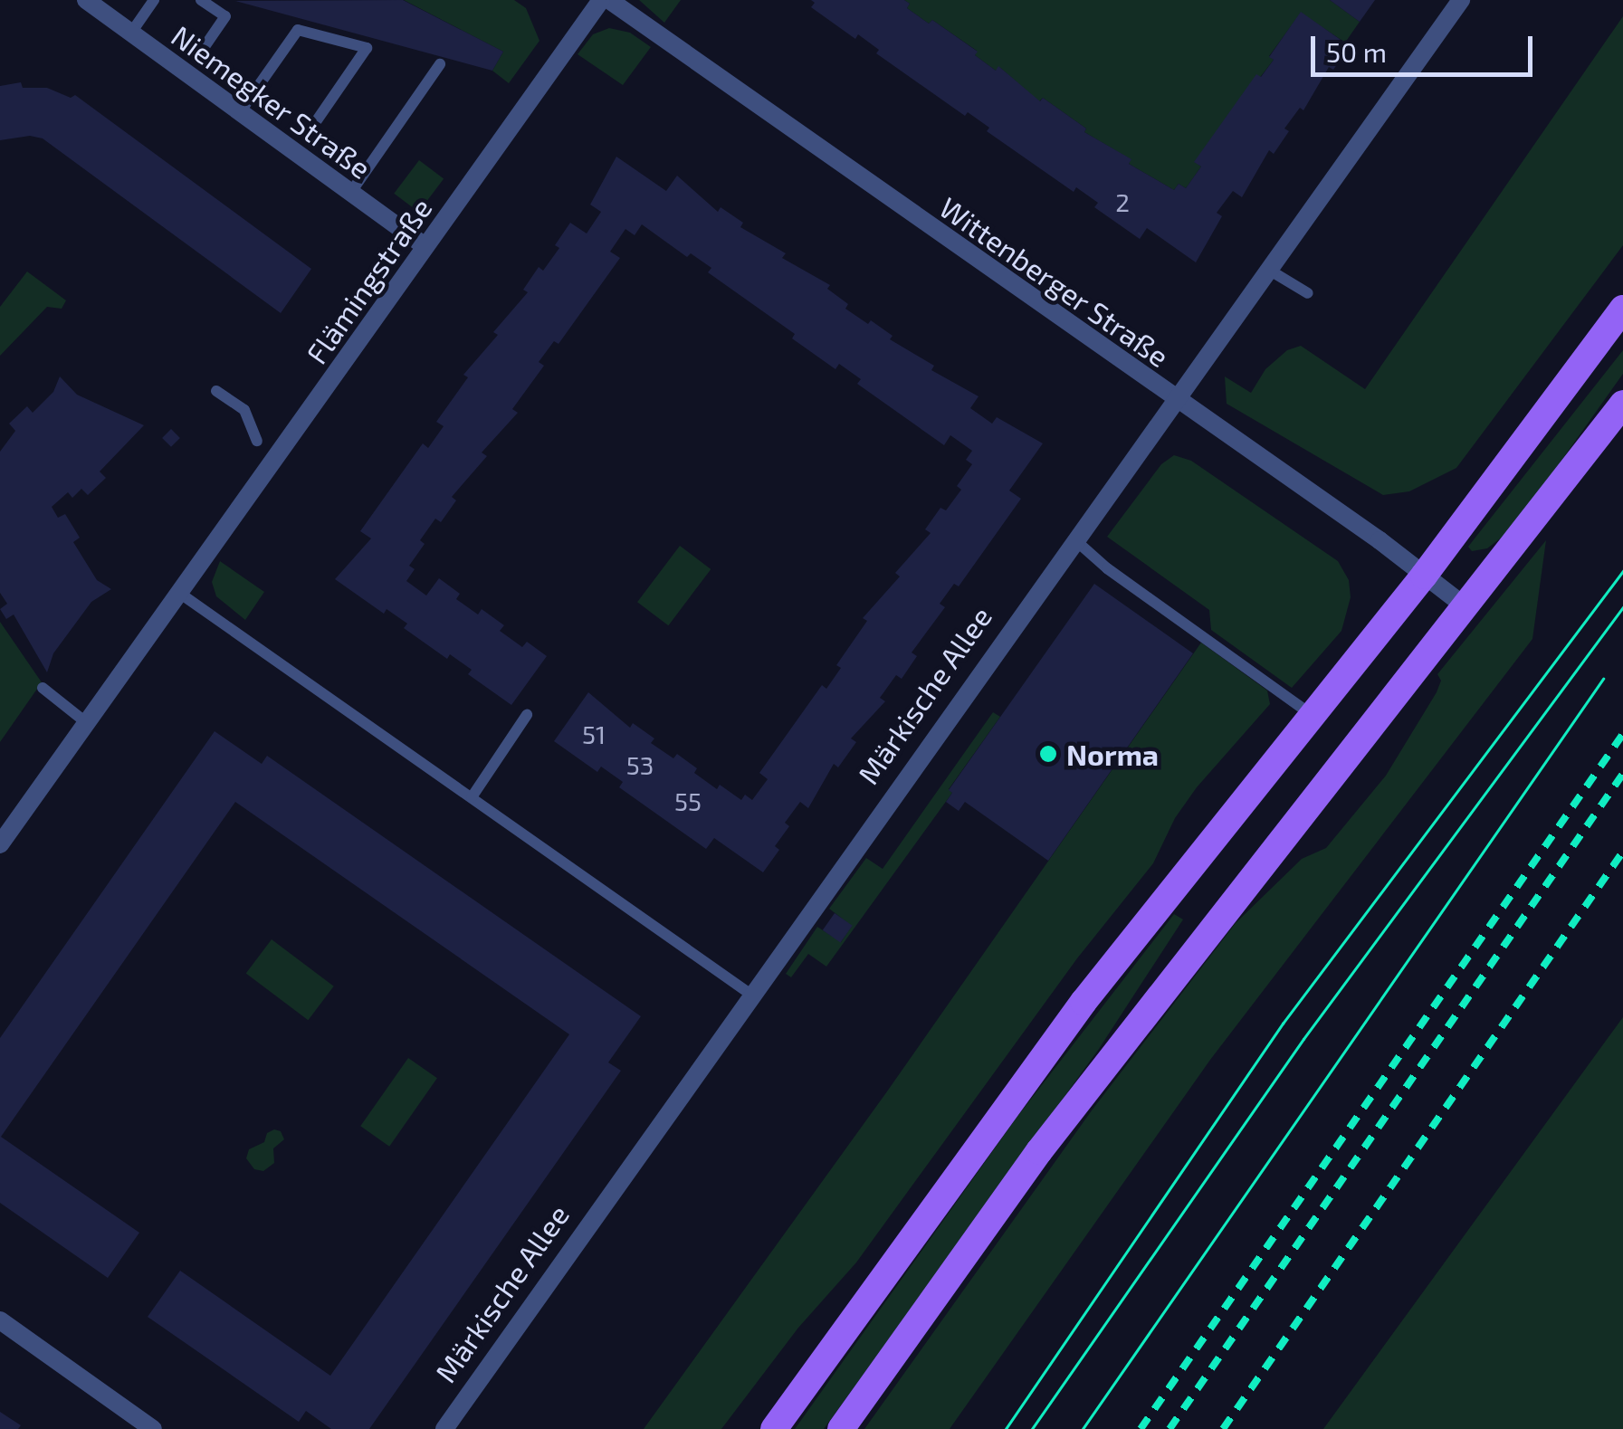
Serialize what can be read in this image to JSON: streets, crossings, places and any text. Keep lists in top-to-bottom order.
{
  "streets": {
    "street": [
      "Niemegker Straße",
      "Flämingstraße",
      "Wittenberger Straße",
      "Märkische Allee"
    ]
  },
  "crossings": [
    ["Niemegker Straße", "Flämingstraße"],
    ["Wittenberger Straße", "Märkische Allee"]
  ],
  "places": ["Norma"],
  "house_numbers": [
    "2",
    "51",
    "53",
    "55"
  ],
  "scale_bar": "50 m"
}
